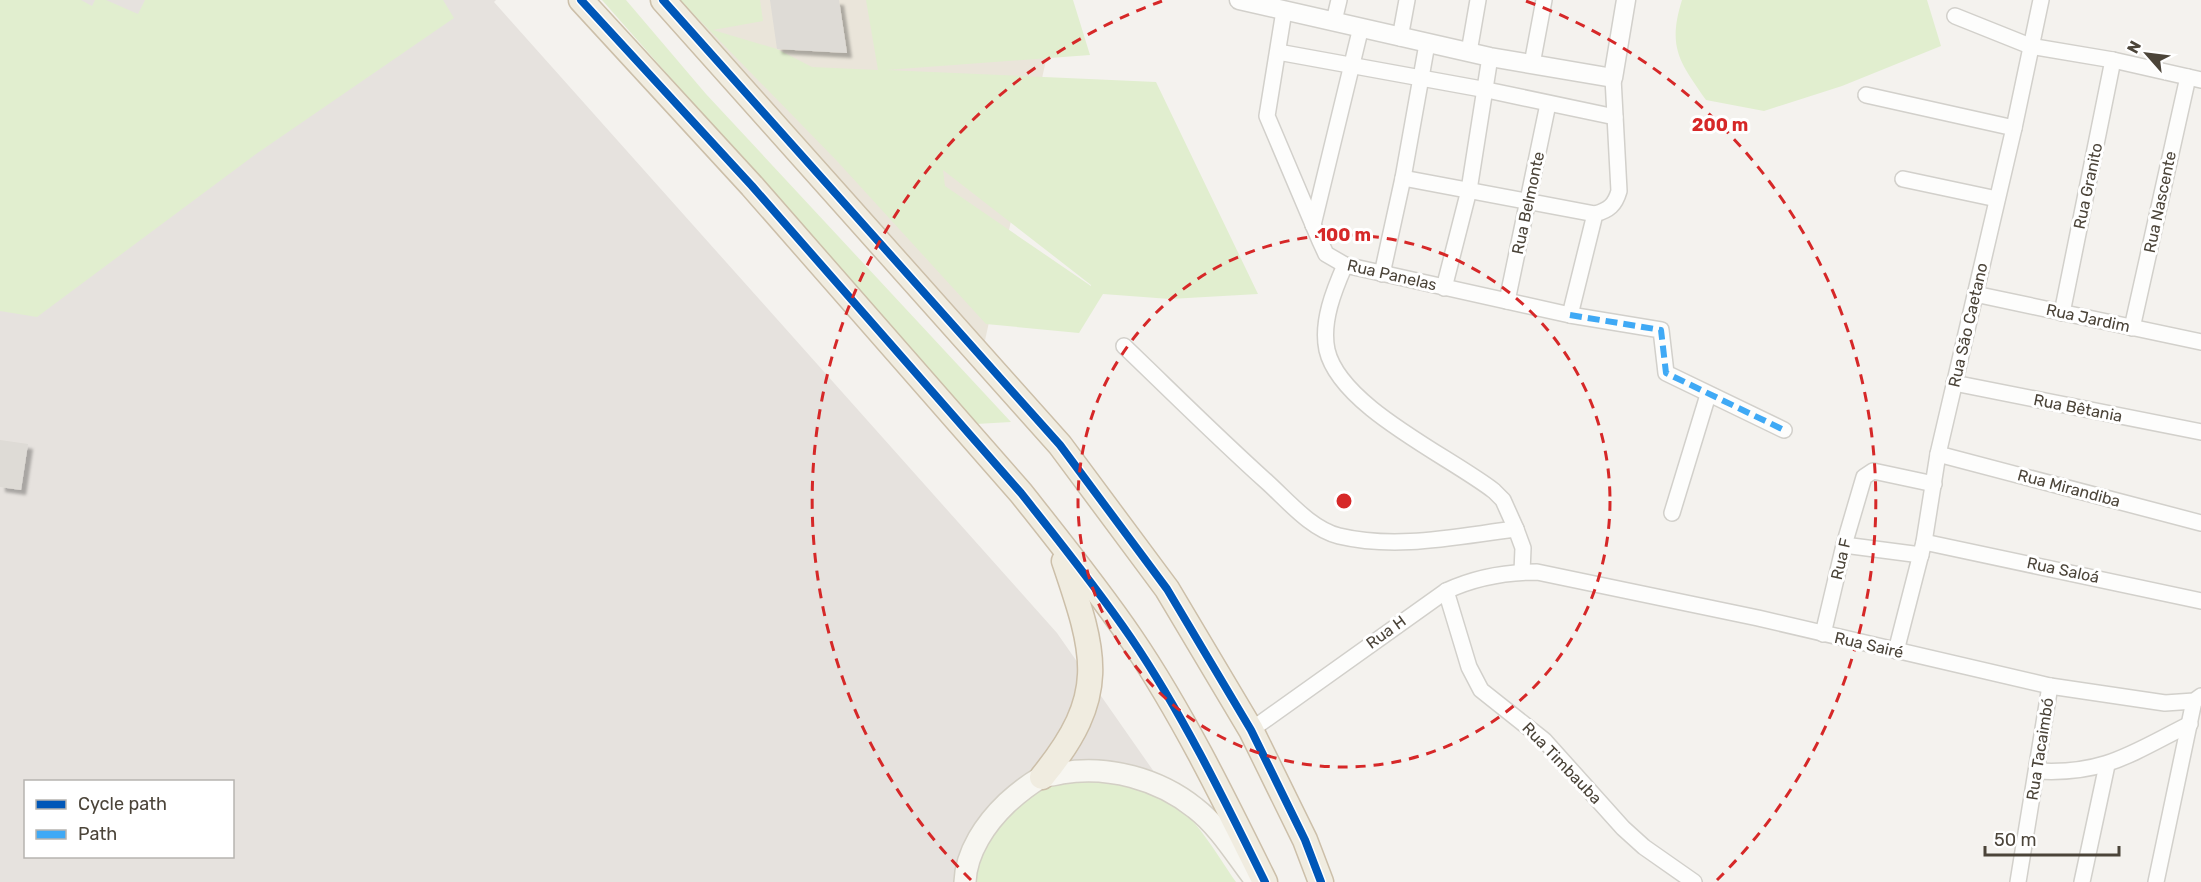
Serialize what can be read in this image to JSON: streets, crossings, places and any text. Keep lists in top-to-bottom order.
{
  "streets": {
    "street": [
      "Rua Granito",
      "Rua Nascente",
      "Rua Belmonte",
      "Rua Panelas",
      "Rua Jardim",
      "Rua São Caetano",
      "Rua Bêtania",
      "Rua Mirandiba",
      "Rua F",
      "Rua Saloá",
      "Rua H",
      "Rua Sairé",
      "Rua Tacaimbó",
      "Rua Timbauba"
    ]
  },
  "crossings": [
    ["Rua Granito", "Rua Jardim"],
    ["Rua Nascente", "Rua Jardim"],
    ["Rua Belmonte", "Rua Panelas"],
    ["Rua Jardim", "Rua São Caetano"],
    ["Rua São Caetano", "Rua Bêtania"],
    ["Rua São Caetano", "Rua Mirandiba"],
    ["Rua São Caetano", "Rua F"],
    ["Rua São Caetano", "Rua Saloá"],
    ["Rua São Caetano", "Rua Sairé"],
    ["Rua F", "Rua Saloá"],
    ["Rua F", "Rua Sairé"],
    ["Rua H", "Rua Sairé"],
    ["Rua H", "Rua Timbauba"],
    ["Rua Sairé", "Rua Tacaimbó"]
  ],
  "legend": ["Cycle path", "Path"],
  "scale_bar": "50 m",
  "north": "top left",
  "rings": ["200 m", "100 m"]
}
